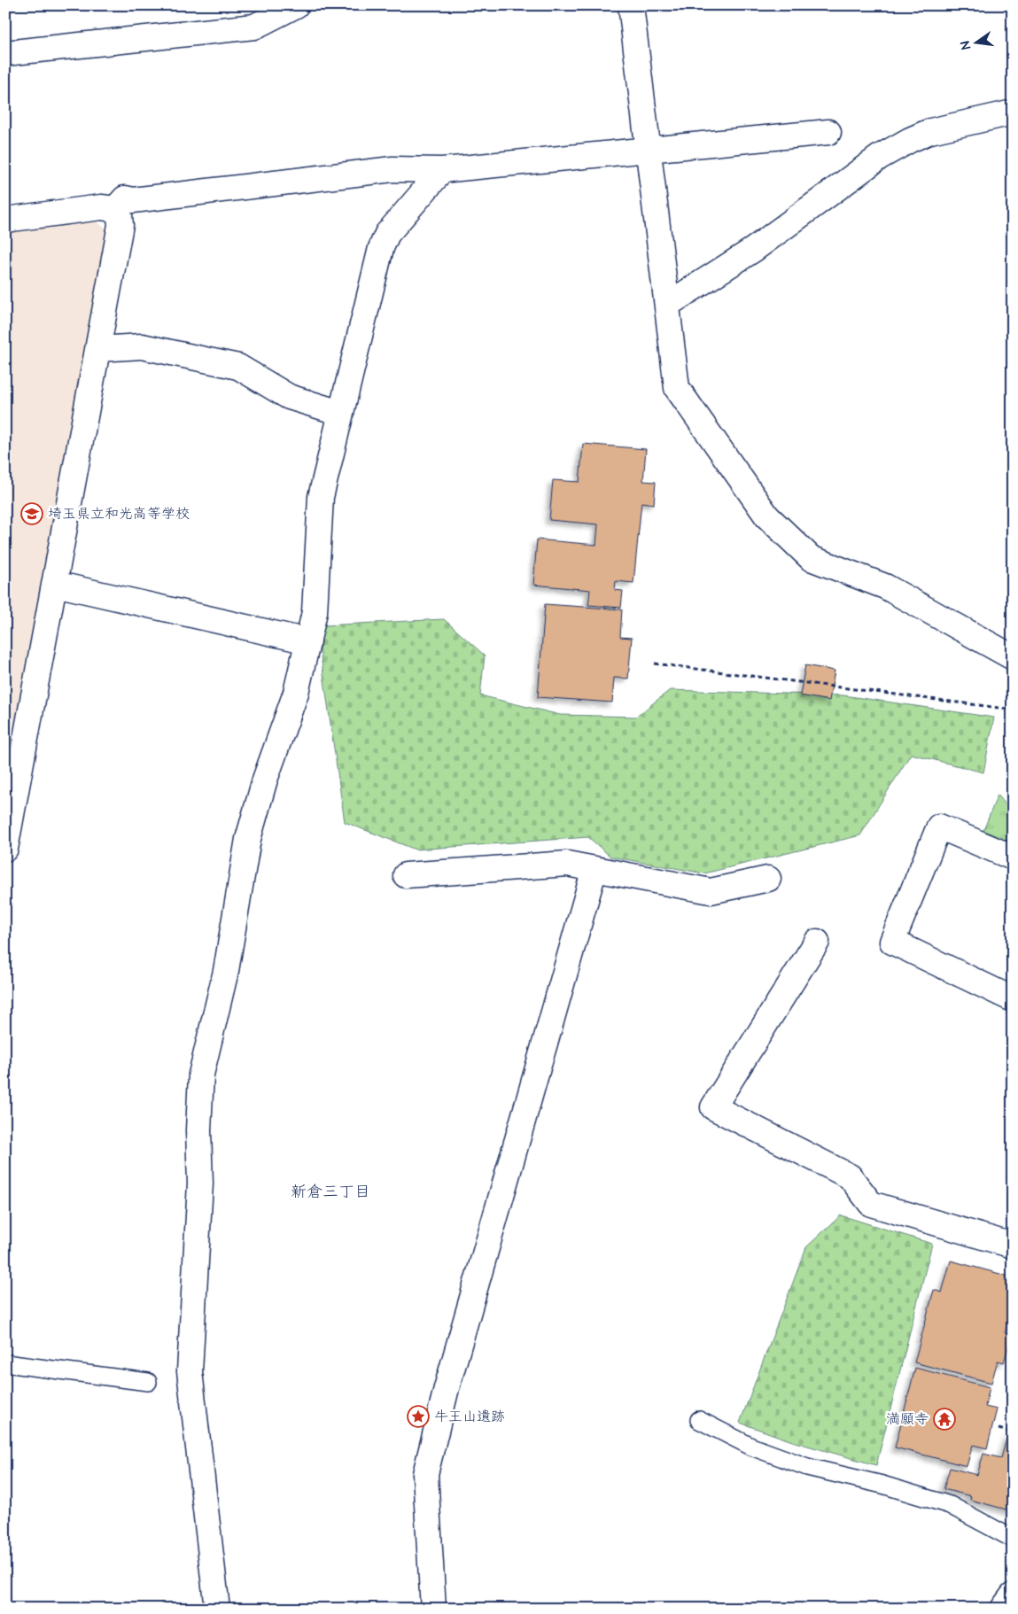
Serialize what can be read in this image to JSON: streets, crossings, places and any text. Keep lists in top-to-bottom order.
{
  "districts": ["新倉三丁目"],
  "places": {
    "school or university": ["埼玉県立和光高等学校"],
    "place": ["牛王山遺跡"],
    "temple": ["満願寺"]
  },
  "north": "left"
}
